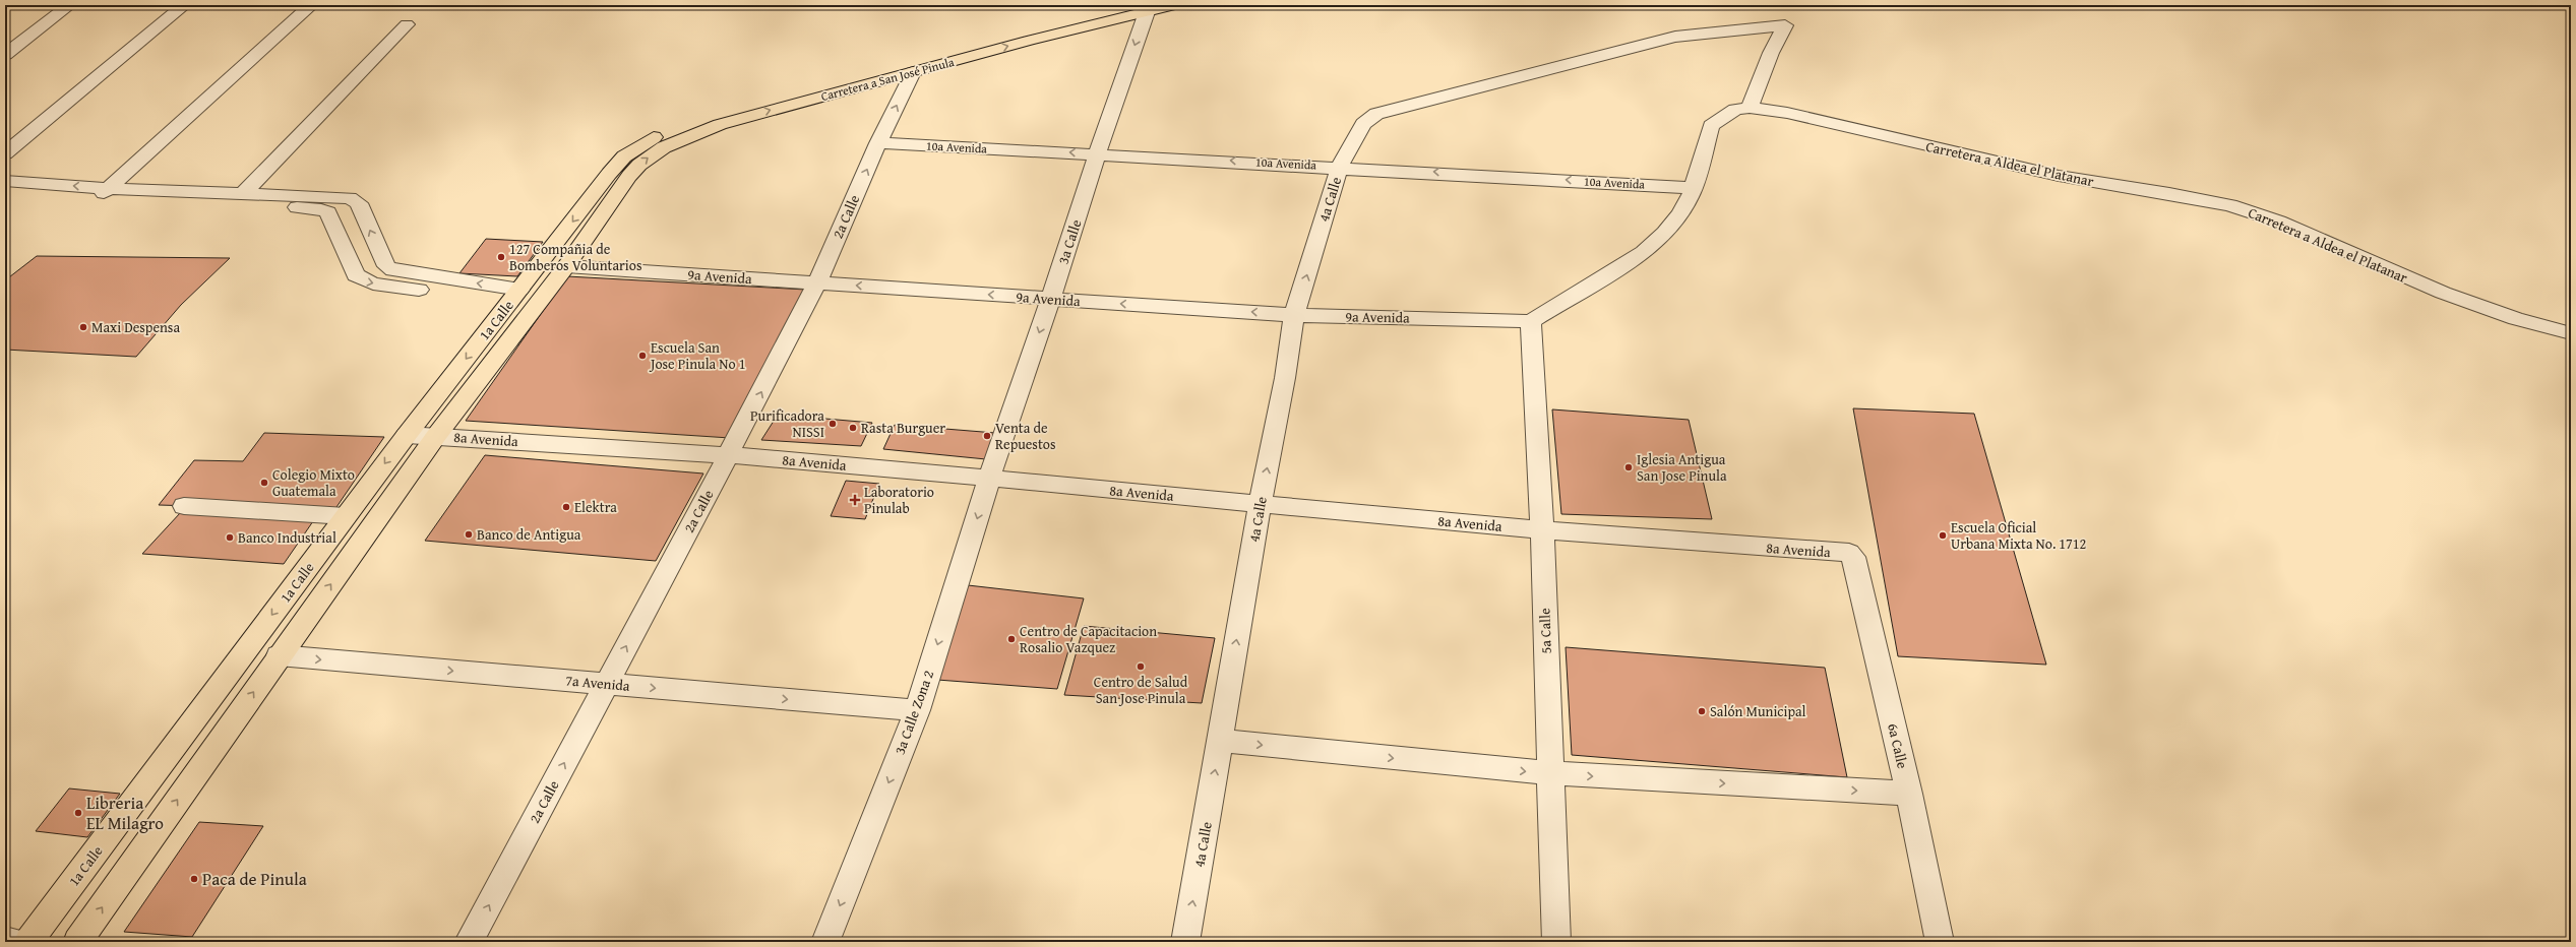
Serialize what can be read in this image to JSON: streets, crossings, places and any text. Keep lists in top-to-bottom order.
{
  "streets": {
    "main road": ["Carretera a San José Pinula", "1a Calle"],
    "street": [
      "10a Avenida",
      "Carretera a Aldea el Platanar",
      "4a Calle",
      "2a Calle",
      "3a Calle",
      "9a Avenida",
      "8a Avenida",
      "5a Calle",
      "7a Avenida",
      "3a Calle Zona 2",
      "6a Calle"
    ]
  },
  "crossings": [
    ["Carretera a San José Pinula", "2a Calle"],
    ["Carretera a San José Pinula", "3a Calle"],
    ["Carretera a San José Pinula", "1a Calle"],
    ["10a Avenida", "Carretera a Aldea el Platanar"],
    ["10a Avenida", "4a Calle"],
    ["10a Avenida", "2a Calle"],
    ["10a Avenida", "3a Calle"],
    ["Carretera a Aldea el Platanar", "4a Calle"],
    ["Carretera a Aldea el Platanar", "9a Avenida"],
    ["Carretera a Aldea el Platanar", "5a Calle"],
    ["4a Calle", "9a Avenida"],
    ["4a Calle", "8a Avenida"],
    ["2a Calle", "9a Avenida"],
    ["2a Calle", "8a Avenida"],
    ["2a Calle", "7a Avenida"],
    ["3a Calle", "9a Avenida"],
    ["3a Calle", "8a Avenida"],
    ["3a Calle", "3a Calle Zona 2"],
    ["9a Avenida", "1a Calle"],
    ["9a Avenida", "5a Calle"],
    ["1a Calle", "8a Avenida"],
    ["1a Calle", "7a Avenida"],
    ["8a Avenida", "5a Calle"],
    ["8a Avenida", "3a Calle Zona 2"],
    ["8a Avenida", "6a Calle"],
    ["7a Avenida", "3a Calle Zona 2"]
  ],
  "one_way": [
    "10a Avenida",
    "4a Calle",
    "2a Calle",
    "3a Calle",
    "9a Avenida",
    "7a Avenida",
    "3a Calle Zona 2"
  ],
  "places": {
    "other": [
      "127 Compañia de Bomberos Voluntarios",
      "Maxi Despensa",
      "Escuela San Jose Pinula No 1",
      "Purificadora NISSI",
      "Rasta Burguer",
      "Venta de Repuestos",
      "Iglesia Antigua San Jose Pinula",
      "Colegio Mixto Guatemala",
      "Elektra",
      "Banco de Antigua",
      "Escuela Oficial Urbana Mixta No. 1712",
      "Banco Industrial",
      "Centro de Capacitacion Rosalio Vazquez",
      "Centro de Salud San Jose Pinula",
      "Salón Municipal",
      "Libreria EL Milagro",
      "Paca de Pinula"
    ],
    "health": ["Laboratorio Pinulab"]
  }
}
